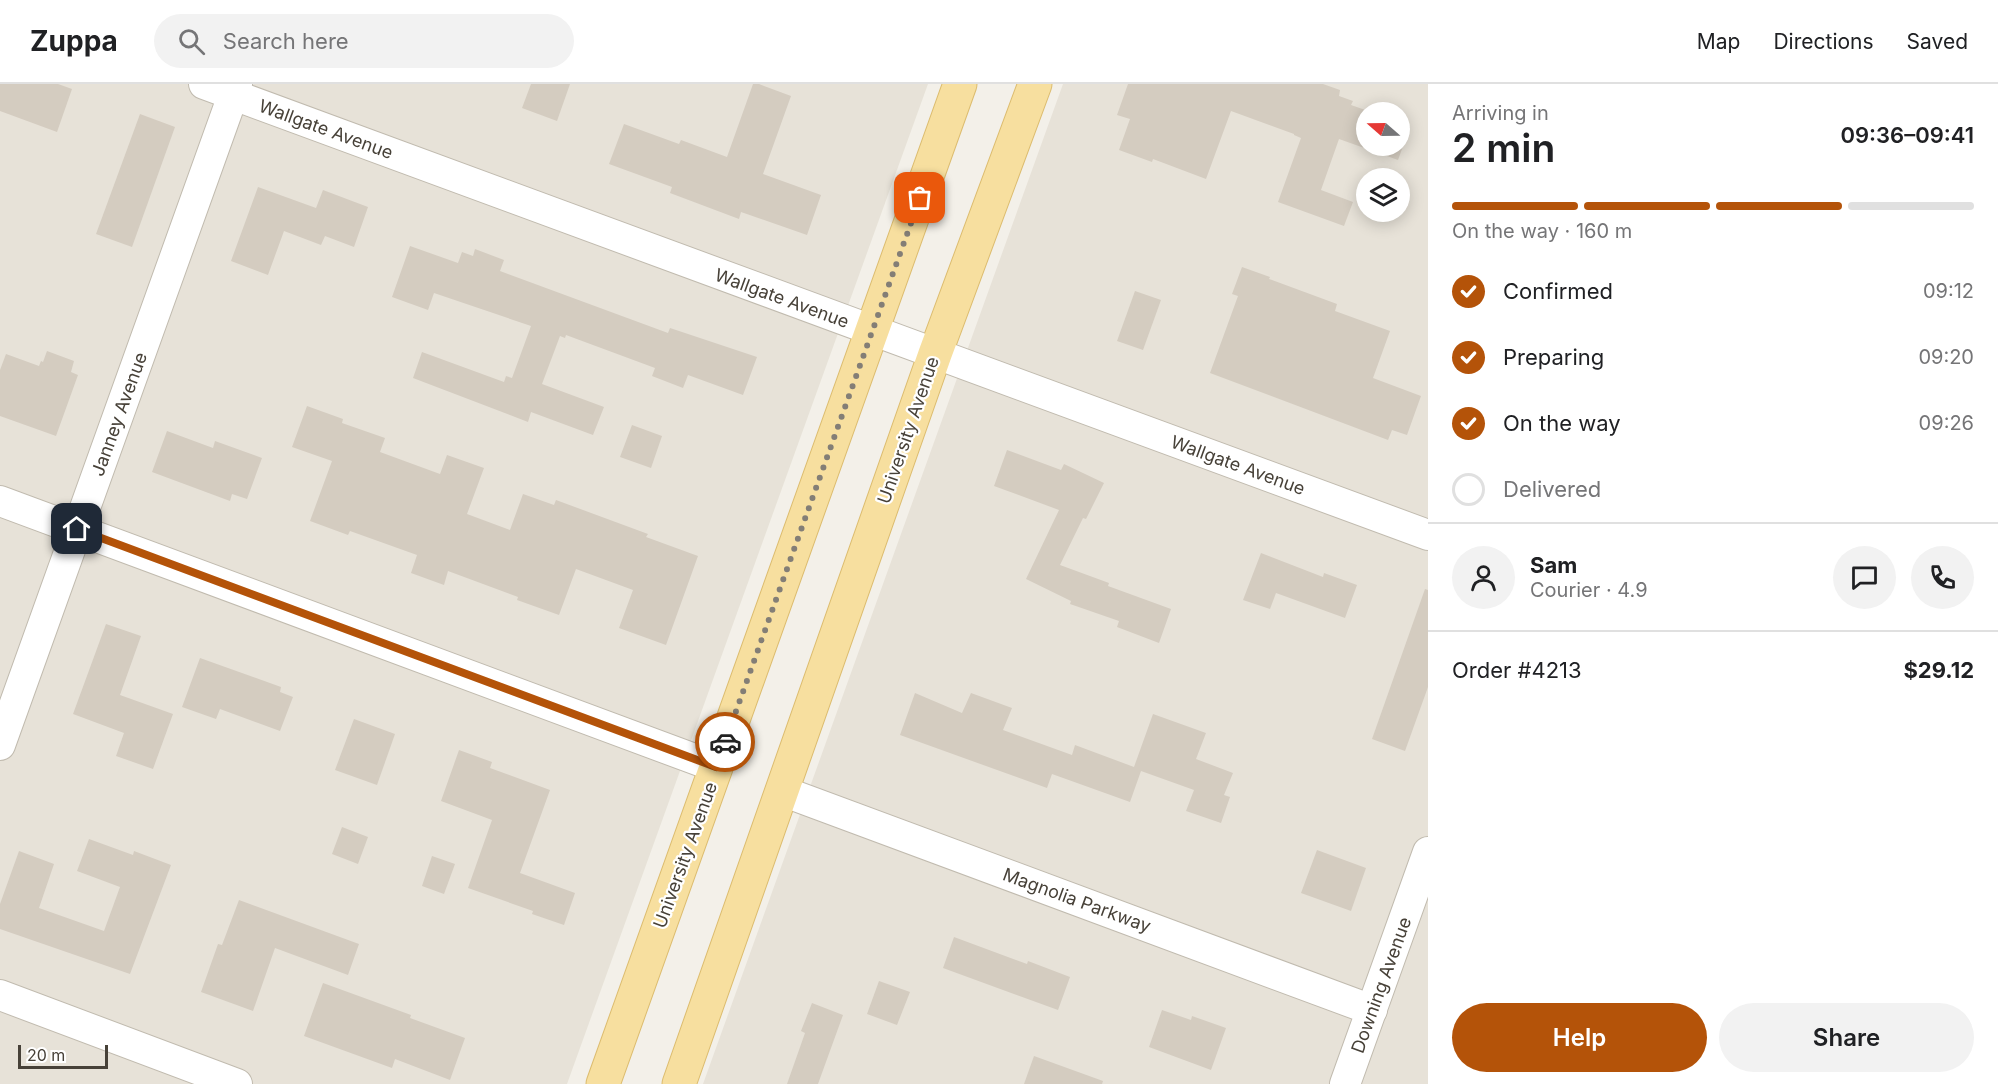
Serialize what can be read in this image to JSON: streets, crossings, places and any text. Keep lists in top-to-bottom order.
{
  "streets": {
    "main road": ["University Avenue"],
    "street": [
      "Wallgate Avenue",
      "Janney Avenue",
      "Magnolia Parkway",
      "Downing Avenue"
    ]
  },
  "crossings": [
    ["Wallgate Avenue", "Janney Avenue"],
    ["Wallgate Avenue", "University Avenue"],
    ["University Avenue", "Magnolia Parkway"],
    ["Magnolia Parkway", "Downing Avenue"]
  ],
  "scale_bar": "20 m",
  "north": "left",
  "page": {
    "header": "Zuppa",
    "search": "Search here",
    "nav": ["Map", "Directions", "Saved"],
    "heading": ["2 min", "Arriving in", "09:36–09:41"],
    "panel": [
      "Sam",
      "Courier · 4.9",
      "Order #4213",
      "$29.12"
    ],
    "bar": "On the way · 160 m",
    "list": [
      ["Confirmed", "09:12"],
      ["Preparing", "09:20"],
      ["On the way", "09:26"],
      "Delivered"
    ],
    "buttons": ["Help", "Share"],
    "scale": "20 m"
  }
}
